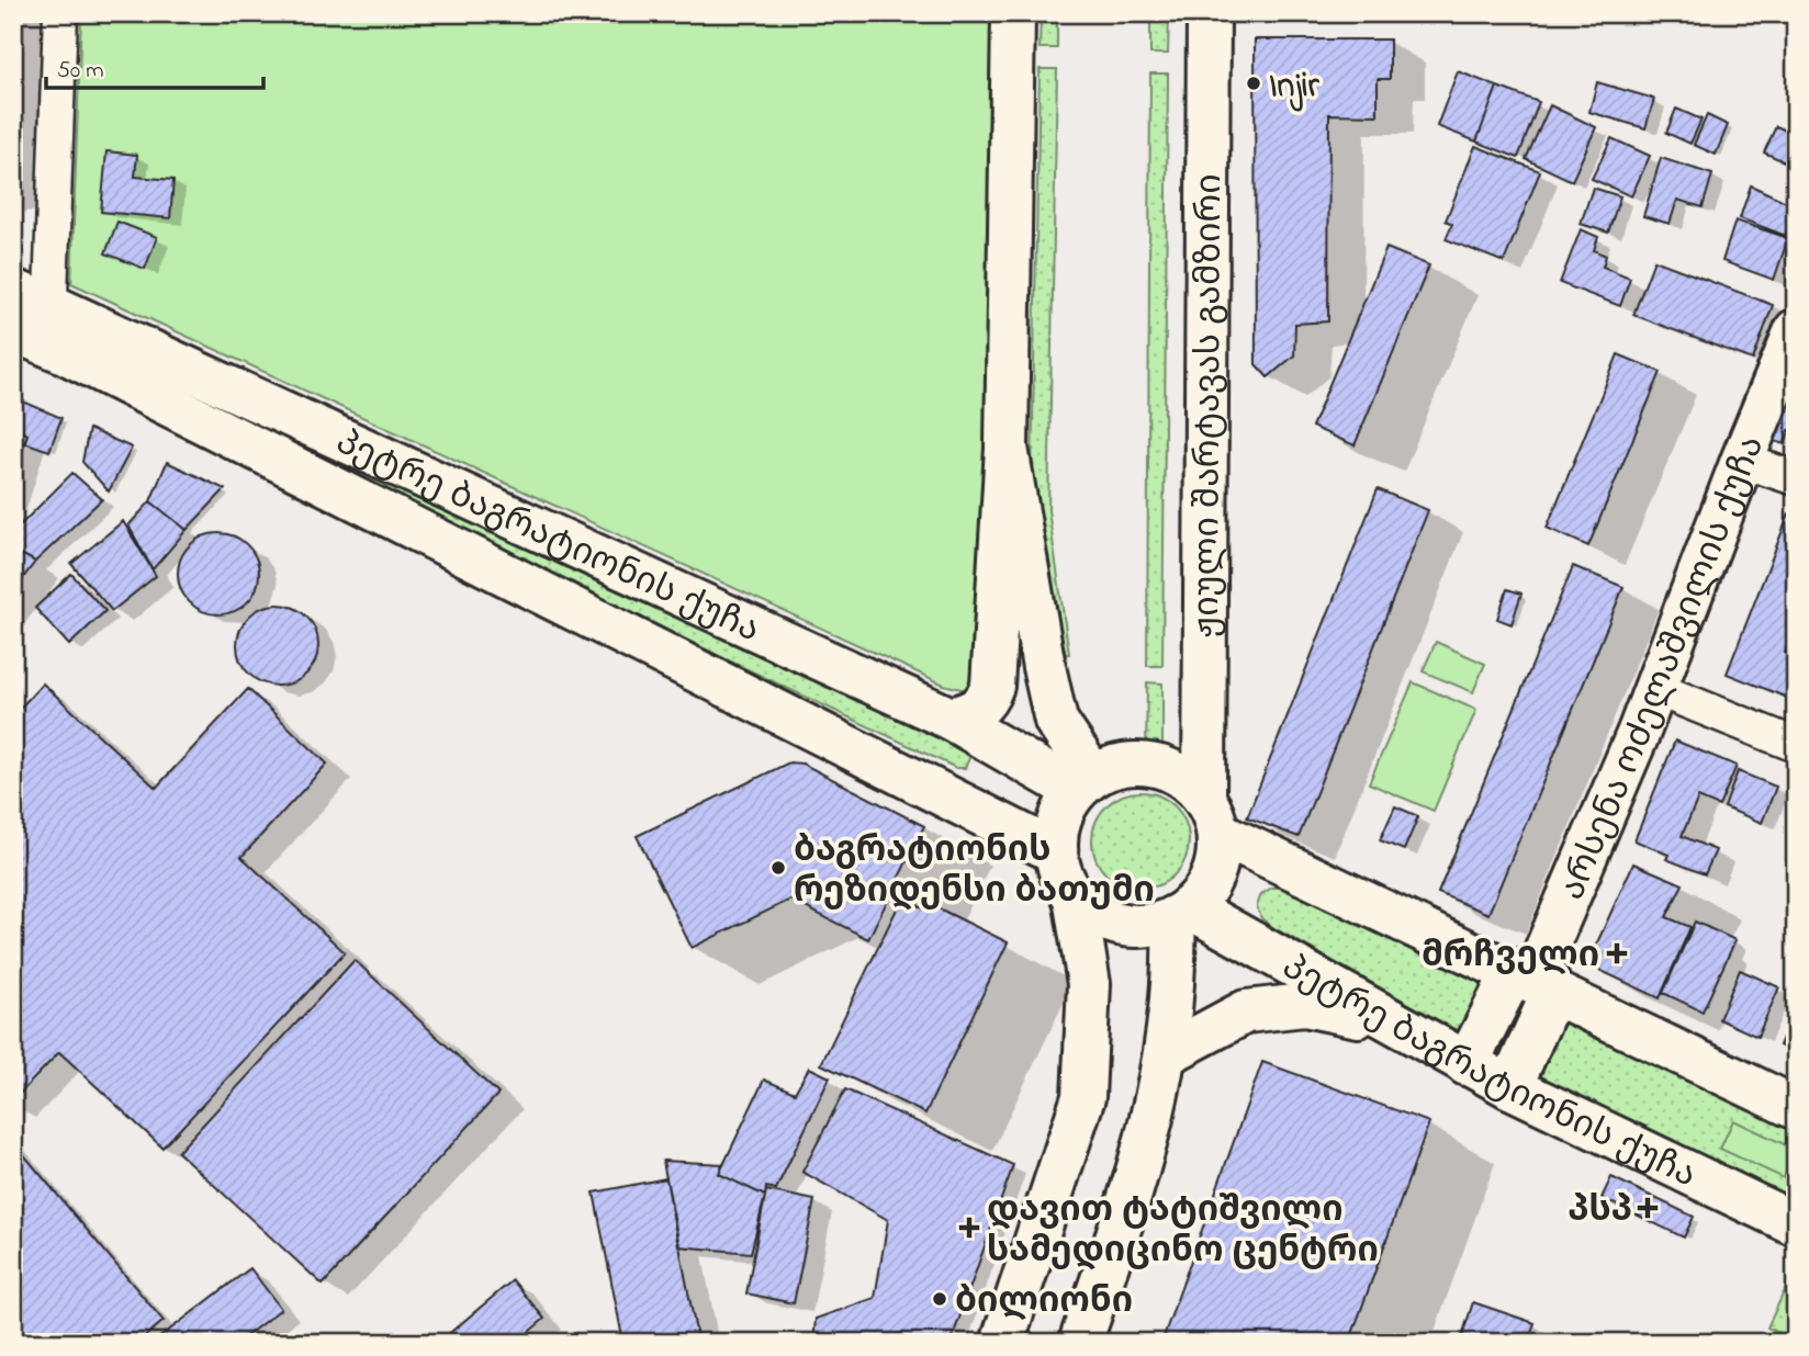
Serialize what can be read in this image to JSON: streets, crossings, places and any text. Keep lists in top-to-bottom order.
{
  "streets": {
    "main road": ["ჟიული შარტავას გამზირი", "პეტრე ბაგრატიონის ქუჩა", "არსენა ოძელაშვილის ქუჩა"]
  },
  "crossings": [
    ["ჟიული შარტავას გამზირი", "პეტრე ბაგრატიონის ქუჩა"]
  ],
  "places": {
    "other": ["Injir", "ბაგრატიონის რეზიდენსი ბათუმი", "ბილიონი"],
    "health": ["მრჩველი", "პსპ", "დავით ტატიშვილი სამედიცინო ცენტრი"]
  },
  "scale_bar": "50 m"
}
